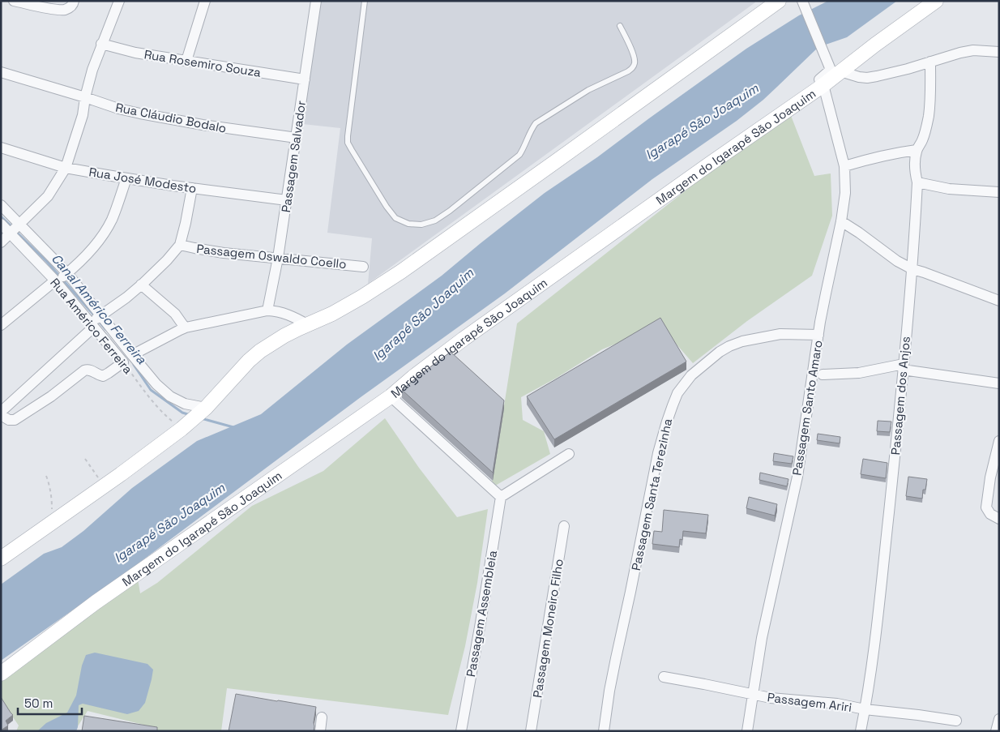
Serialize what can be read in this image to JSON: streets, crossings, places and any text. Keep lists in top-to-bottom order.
{
  "streets": {
    "street": [
      "Rua Rosemiro Souza",
      "Rua Cláudio Bodalo",
      "Margem do Igarapé São Joaquim",
      "Passagem Salvador",
      "Rua José Modesto",
      "Passagem Oswaldo Coello",
      "Rua Américo Ferreira",
      "Passagem dos Anjos",
      "Passagem Santo Amaro",
      "Passagem Santa Terezinha",
      "Passagem Assembleia",
      "Passagem Moneiro Filho",
      "Passagem Ariri"
    ]
  },
  "crossings": [
    ["Rua Rosemiro Souza", "Passagem Salvador"],
    ["Rua Cláudio Bodalo", "Passagem Salvador"],
    ["Margem do Igarapé São Joaquim", "Passagem Santo Amaro"],
    ["Passagem Salvador", "Rua José Modesto"],
    ["Passagem Salvador", "Passagem Oswaldo Coello"],
    ["Passagem dos Anjos", "Passagem Ariri"],
    ["Passagem Santo Amaro", "Passagem Santa Terezinha"],
    ["Passagem Santo Amaro", "Passagem Ariri"]
  ],
  "water": ["Igarapé São Joaquim", "Canal Américo Ferreira"],
  "scale_bar": "50 m"
}
